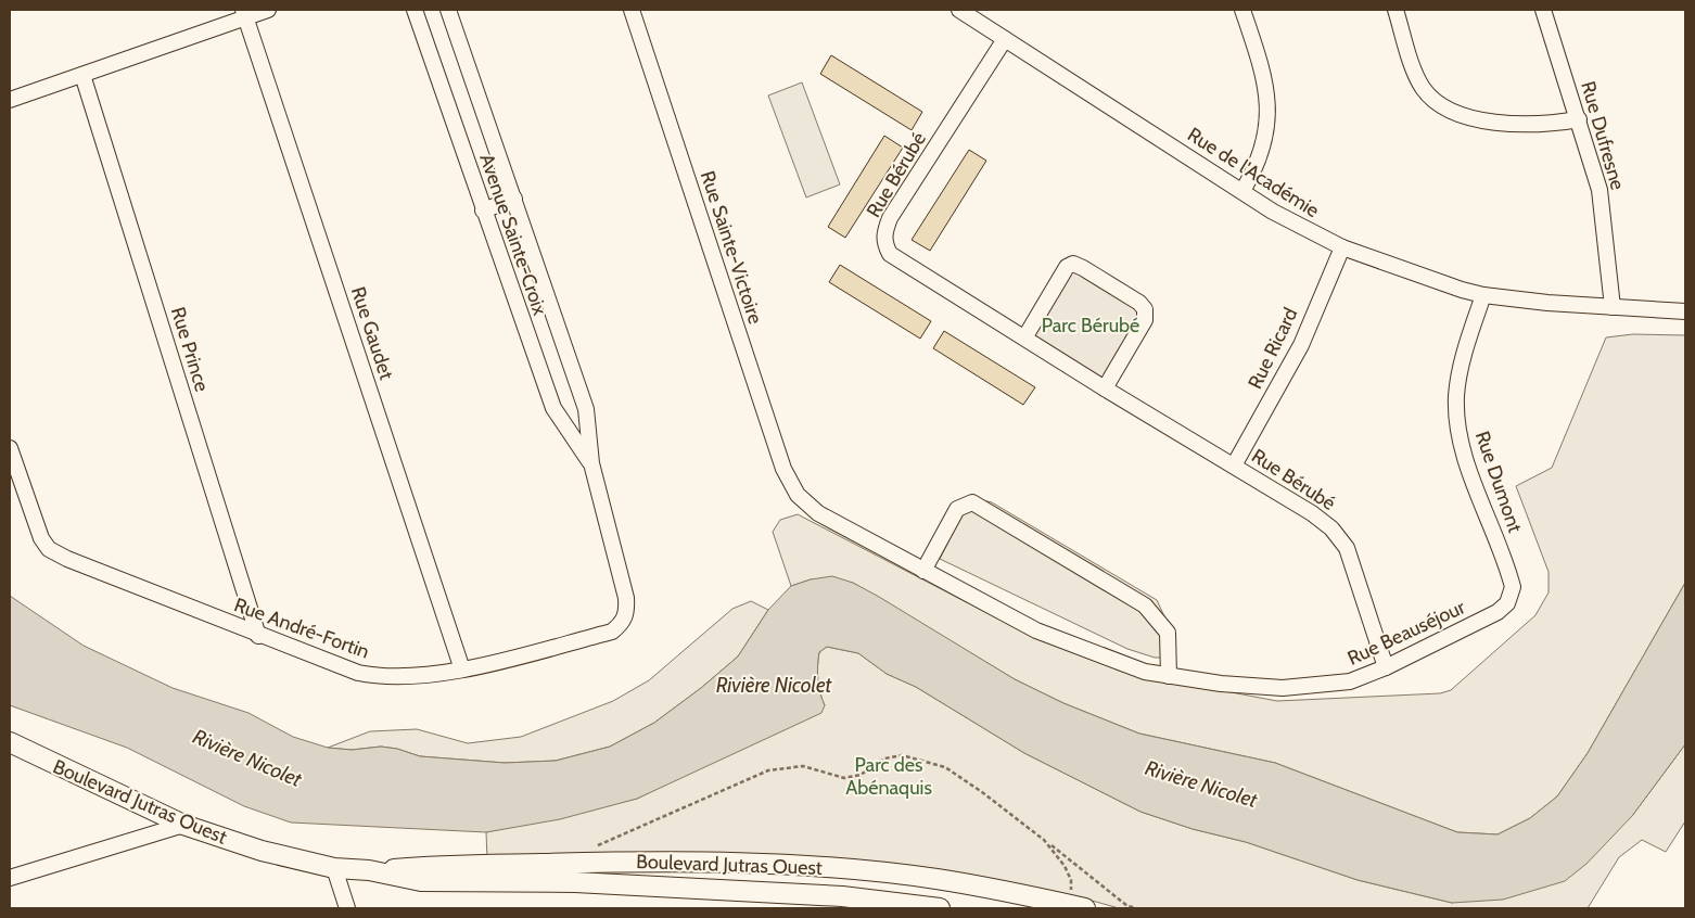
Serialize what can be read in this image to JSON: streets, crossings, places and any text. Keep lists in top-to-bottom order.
{
  "streets": {
    "main road": ["Boulevard Jutras Ouest"],
    "street": [
      "Rue Dufresne",
      "Rue de l'Académie",
      "Rue Bérubé",
      "Avenue Sainte-Croix",
      "Rue Sainte-Victoire",
      "Rue Gaudet",
      "Rue Ricard",
      "Rue Prince",
      "Rue Dumont",
      "Rue André-Fortin",
      "Rue Beauséjour"
    ]
  },
  "crossings": [
    ["Rue Dufresne", "Rue de l'Académie"],
    ["Rue de l'Académie", "Rue Bérubé"],
    ["Rue de l'Académie", "Rue Ricard"],
    ["Rue de l'Académie", "Rue Dumont"],
    ["Rue Bérubé", "Rue Ricard"],
    ["Rue Bérubé", "Rue Beauséjour"],
    ["Avenue Sainte-Croix", "Rue André-Fortin"],
    ["Rue Sainte-Victoire", "Rue Beauséjour"],
    ["Rue Gaudet", "Rue André-Fortin"],
    ["Rue Prince", "Rue André-Fortin"],
    ["Rue Dumont", "Rue Beauséjour"]
  ],
  "water": ["Rivière Nicolet"],
  "parks": ["Parc Bérubé", "Parc des Abénaquis"]
}
